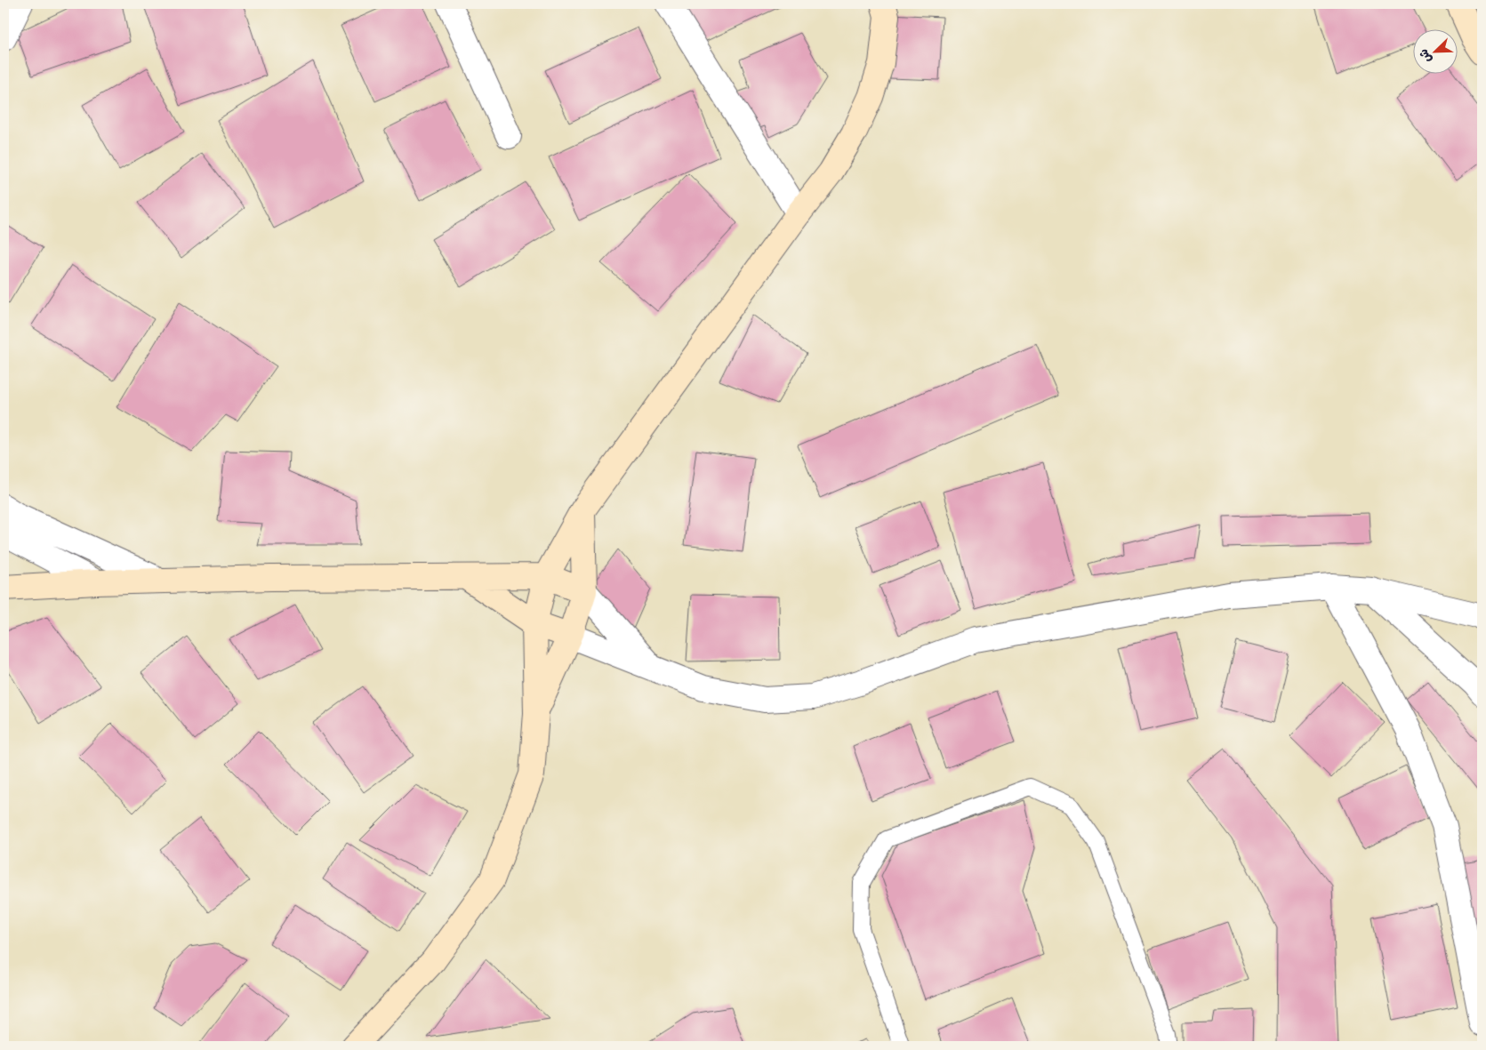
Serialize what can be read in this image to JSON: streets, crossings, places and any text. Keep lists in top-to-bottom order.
{
  "north": "bottom left"
}
